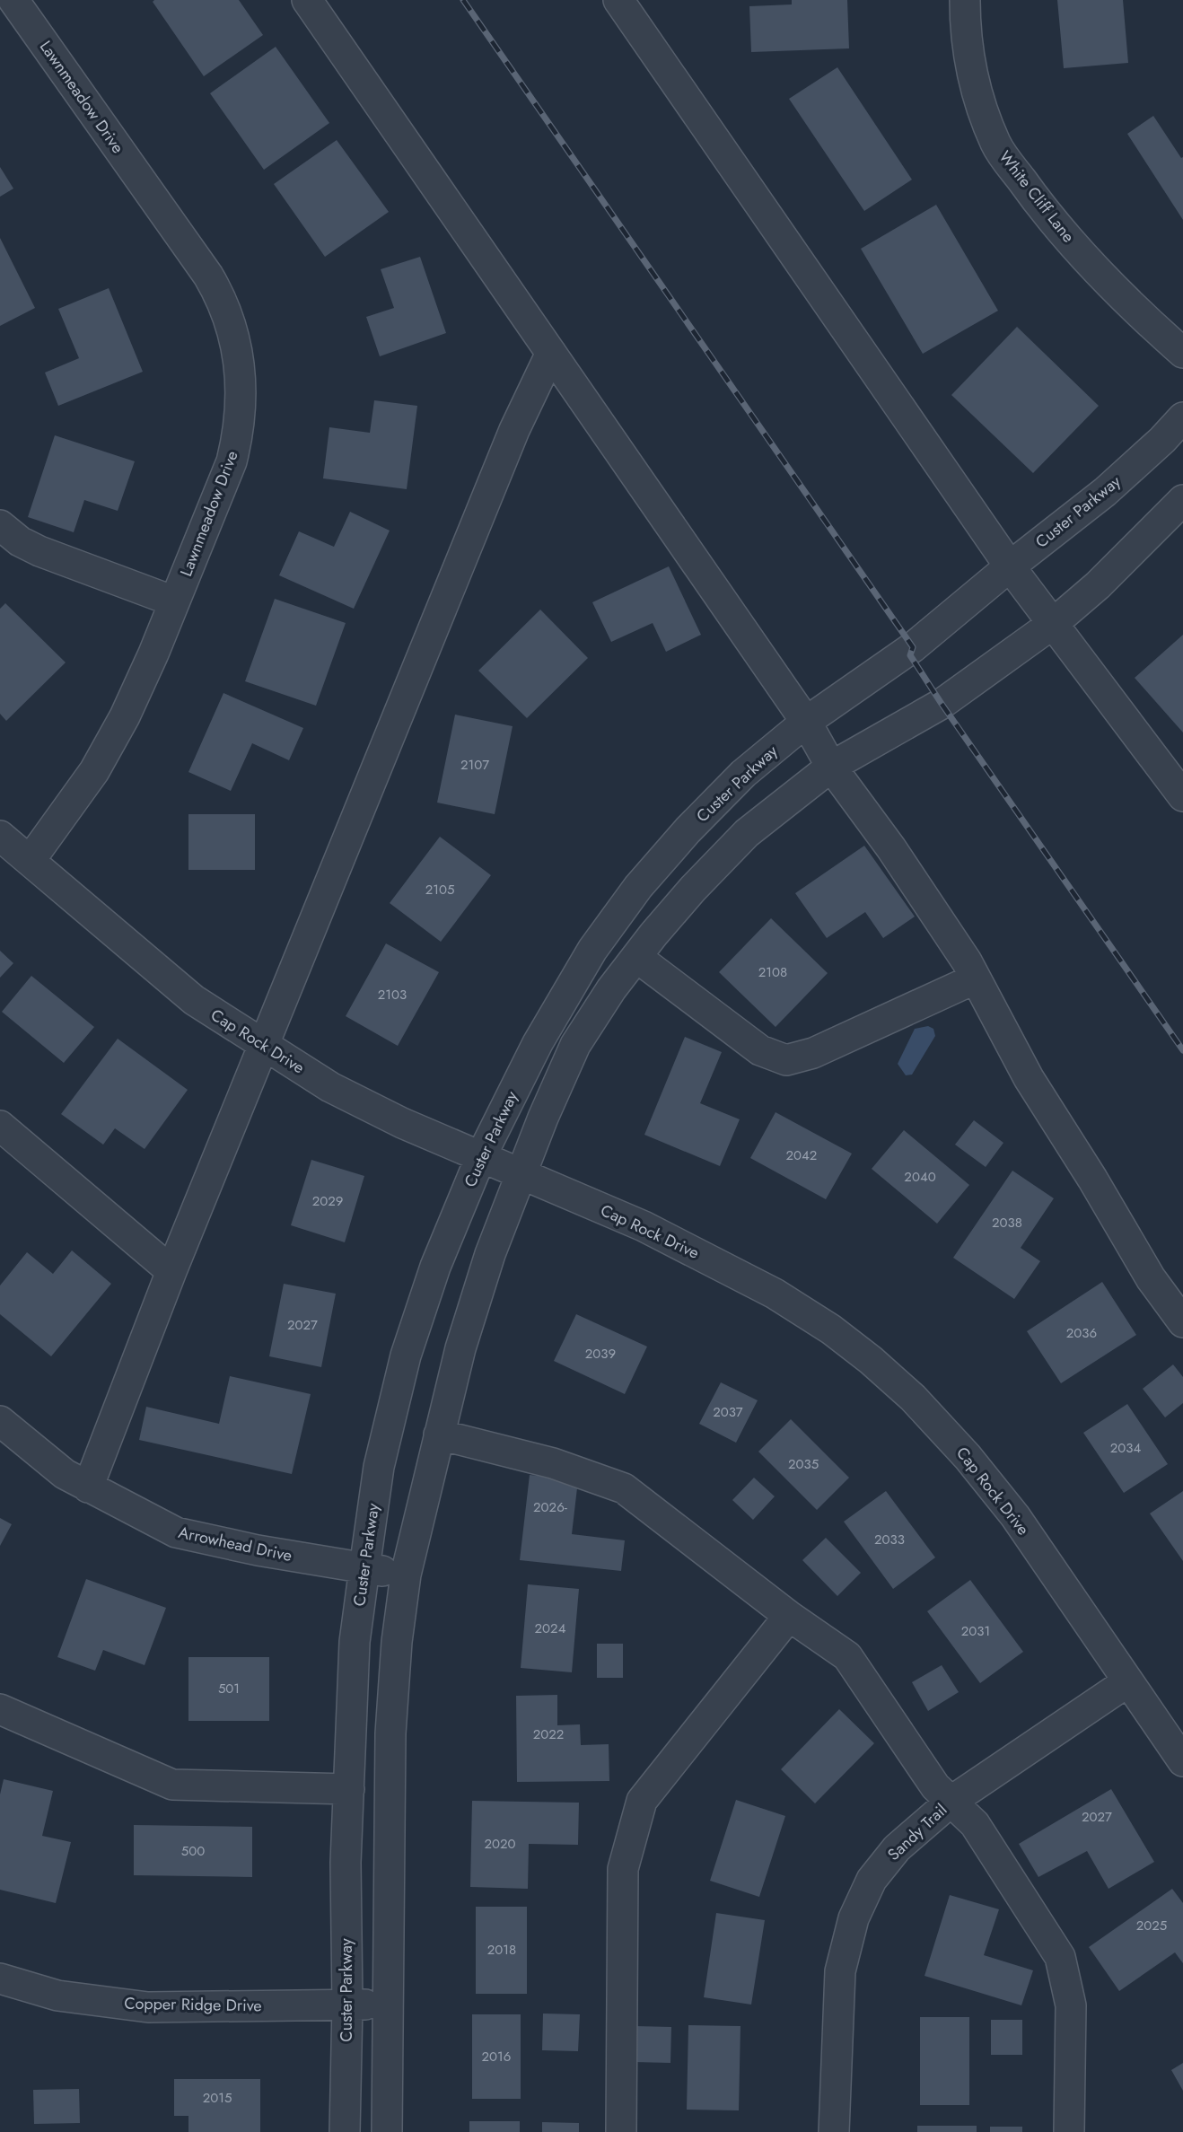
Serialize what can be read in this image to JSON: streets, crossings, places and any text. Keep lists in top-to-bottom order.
{
  "streets": {
    "street": [
      "Lawnmeadow Drive",
      "White Cliff Lane",
      "Custer Parkway",
      "Cap Rock Drive",
      "Arrowhead Drive",
      "Sandy Trail",
      "Copper Ridge Drive"
    ]
  },
  "crossings": [
    ["Lawnmeadow Drive", "Cap Rock Drive"],
    ["Custer Parkway", "Cap Rock Drive"],
    ["Custer Parkway", "Arrowhead Drive"],
    ["Custer Parkway", "Copper Ridge Drive"],
    ["Cap Rock Drive", "Sandy Trail"]
  ],
  "house_numbers": [
    "2107",
    "2105",
    "2108",
    "2103",
    "2042",
    "2040",
    "2029",
    "2038",
    "2027",
    "2036",
    "2039",
    "2037",
    "2034",
    "2035",
    "2026-",
    "2033",
    "2024",
    "2031",
    "501",
    "2022",
    "2027",
    "2020",
    "500",
    "2025",
    "2018",
    "2016",
    "2015"
  ]
}
